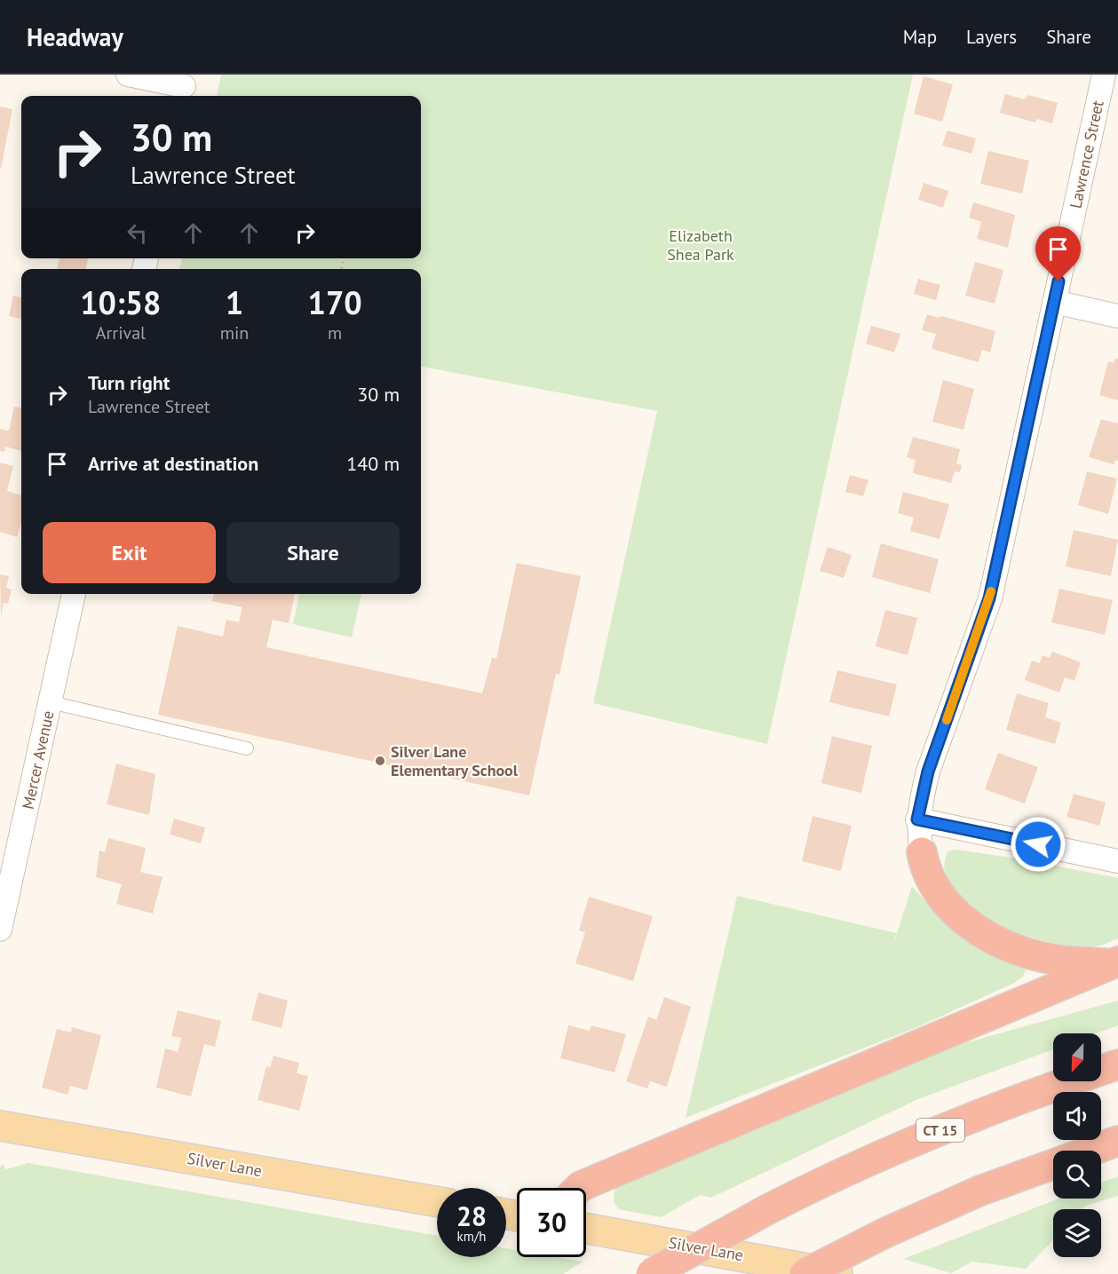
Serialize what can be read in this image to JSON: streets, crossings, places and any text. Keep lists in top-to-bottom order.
{
  "streets": {
    "highway": ["CT 15"],
    "main road": ["Silver Lane"],
    "street": ["Lawrence Street", "Mercer Avenue"]
  },
  "parks": ["Elizabeth Shea Park"],
  "places": ["Silver Lane Elementary School"],
  "north": "bottom",
  "page": {
    "header": "Headway",
    "nav": ["Map", "Layers", "Share"],
    "turn": ["30 m", "Lawrence Street"],
    "eta": [
      "10:58",
      "Arrival",
      "1",
      "min",
      "170",
      "m"
    ],
    "list": [
      {
        "name": "Turn right",
        "note": "Lawrence Street",
        "value": "30 m"
      },
      {
        "name": "Arrive at destination",
        "value": "140 m"
      }
    ],
    "buttons": ["Exit", "Share"],
    "speed": "28 km/h",
    "limit": "30"
  }
}
